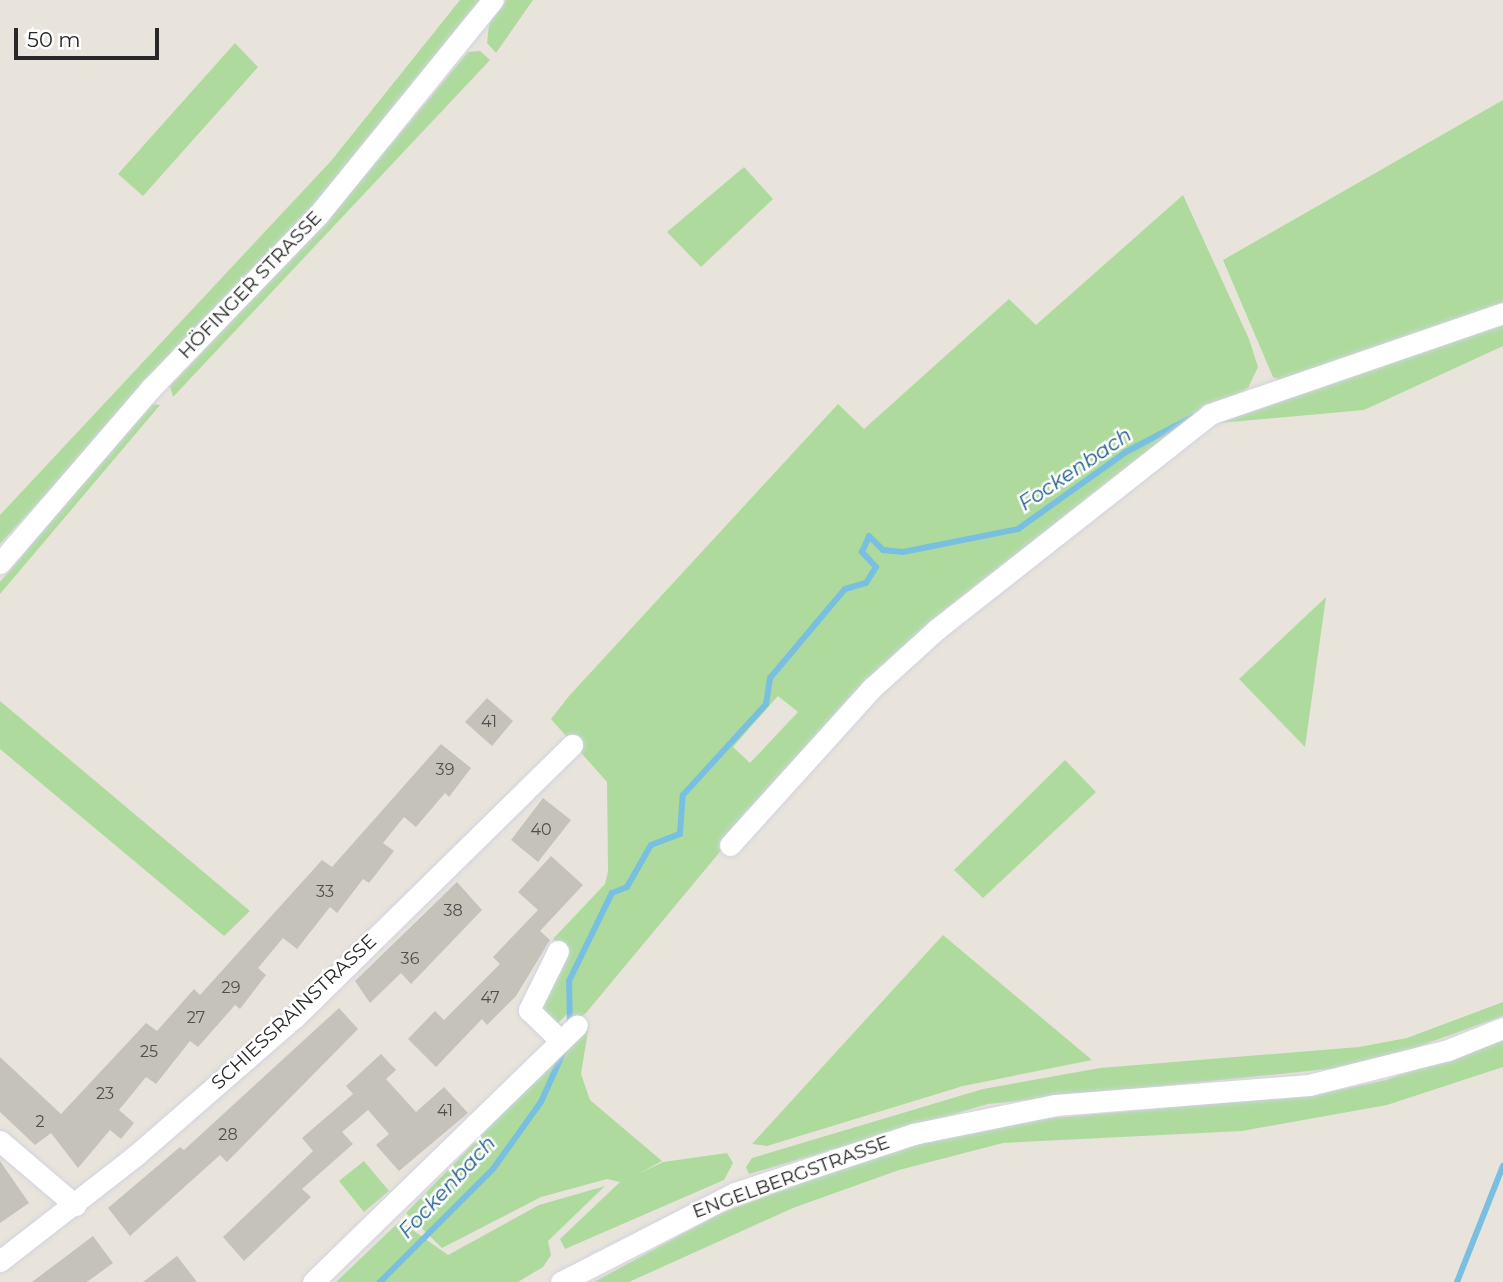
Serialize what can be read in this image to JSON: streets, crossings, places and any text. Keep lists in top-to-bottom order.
{
  "streets": {
    "street": ["HÖFINGER STRASSE", "SCHIESSRAINSTRASSE", "ENGELBERGSTRASSE"]
  },
  "water": ["Fockenbach"],
  "house_numbers": [
    "41",
    "39",
    "40",
    "33",
    "38",
    "36",
    "29",
    "47",
    "27",
    "25",
    "23",
    "41",
    "2",
    "28"
  ],
  "scale_bar": "50 m"
}
